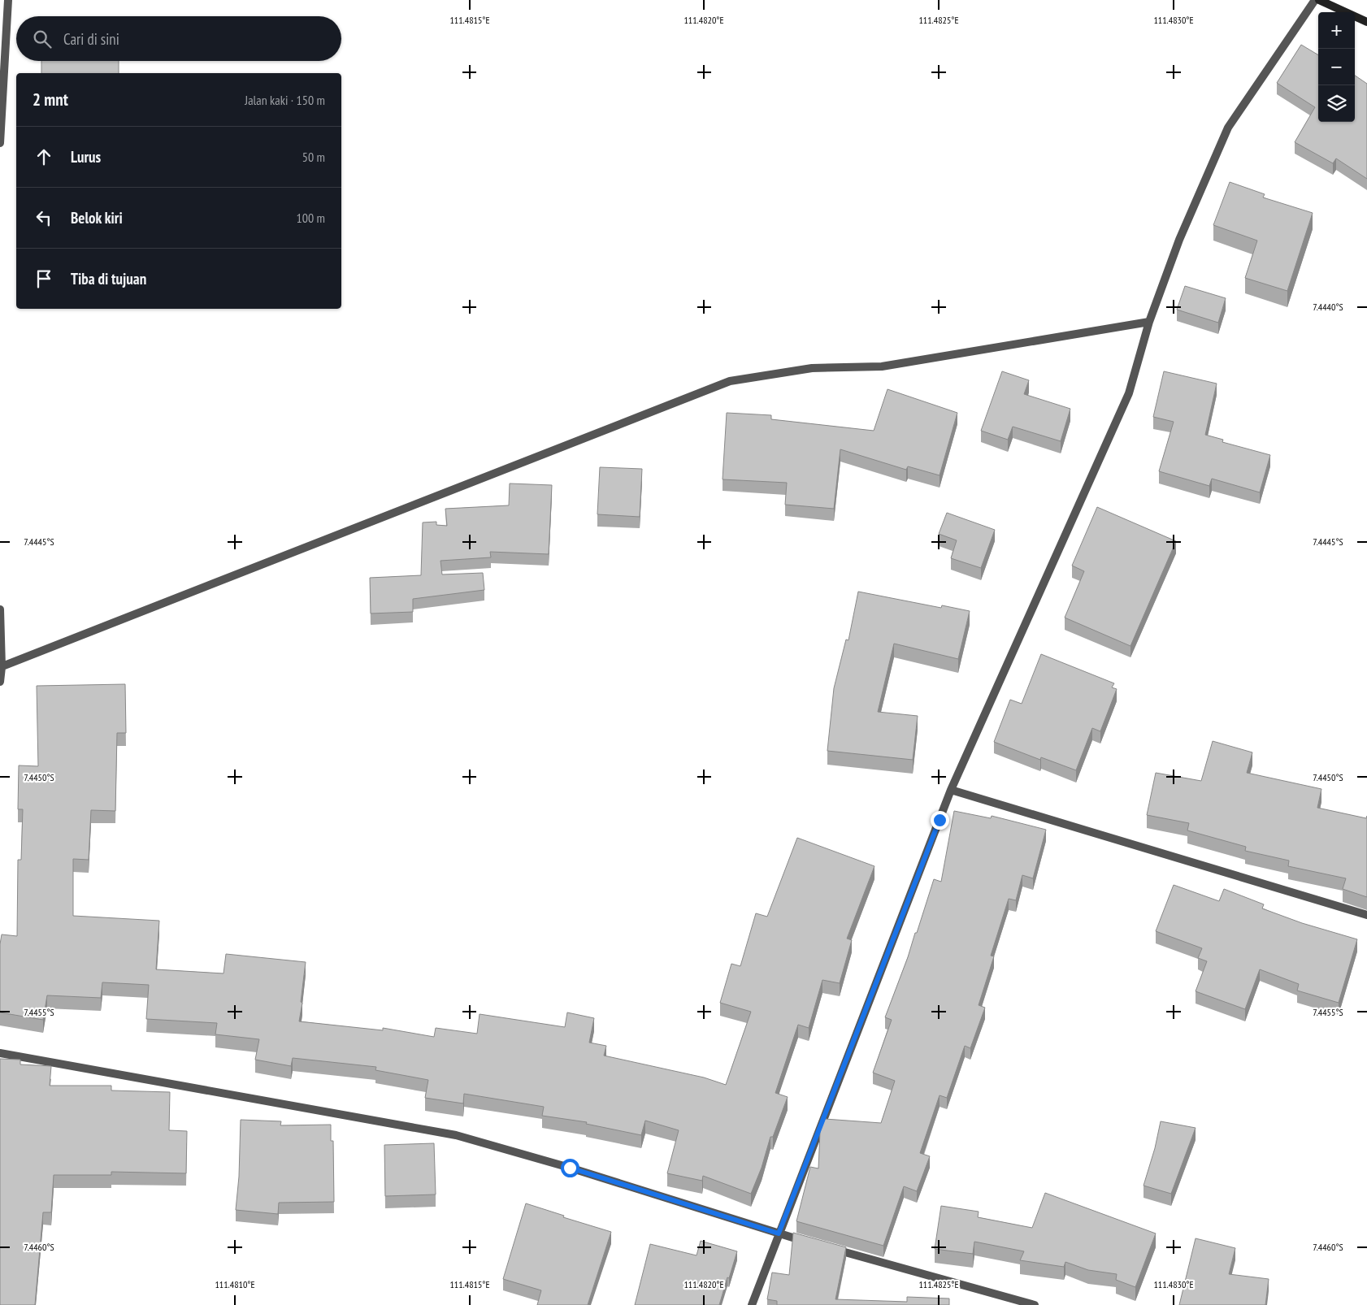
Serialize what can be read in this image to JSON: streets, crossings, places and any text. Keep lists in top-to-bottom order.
{
  "page": {
    "map_buttons": ["+", "−"],
    "search": "Cari di sini",
    "heading": ["2 mnt", "Jalan kaki · 150 m"],
    "list": [
      ["Lurus", "50 m"],
      ["Belok kiri", "100 m"],
      "Tiba di tujuan"
    ]
  },
  "coordinates": [
    "111.4815°E",
    "111.4820°E",
    "111.4825°E",
    "111.4830°E",
    "7.4440°S",
    "7.4445°S",
    "7.4450°S",
    "7.4455°S",
    "7.4460°S",
    "111.4810°E"
  ]
}
